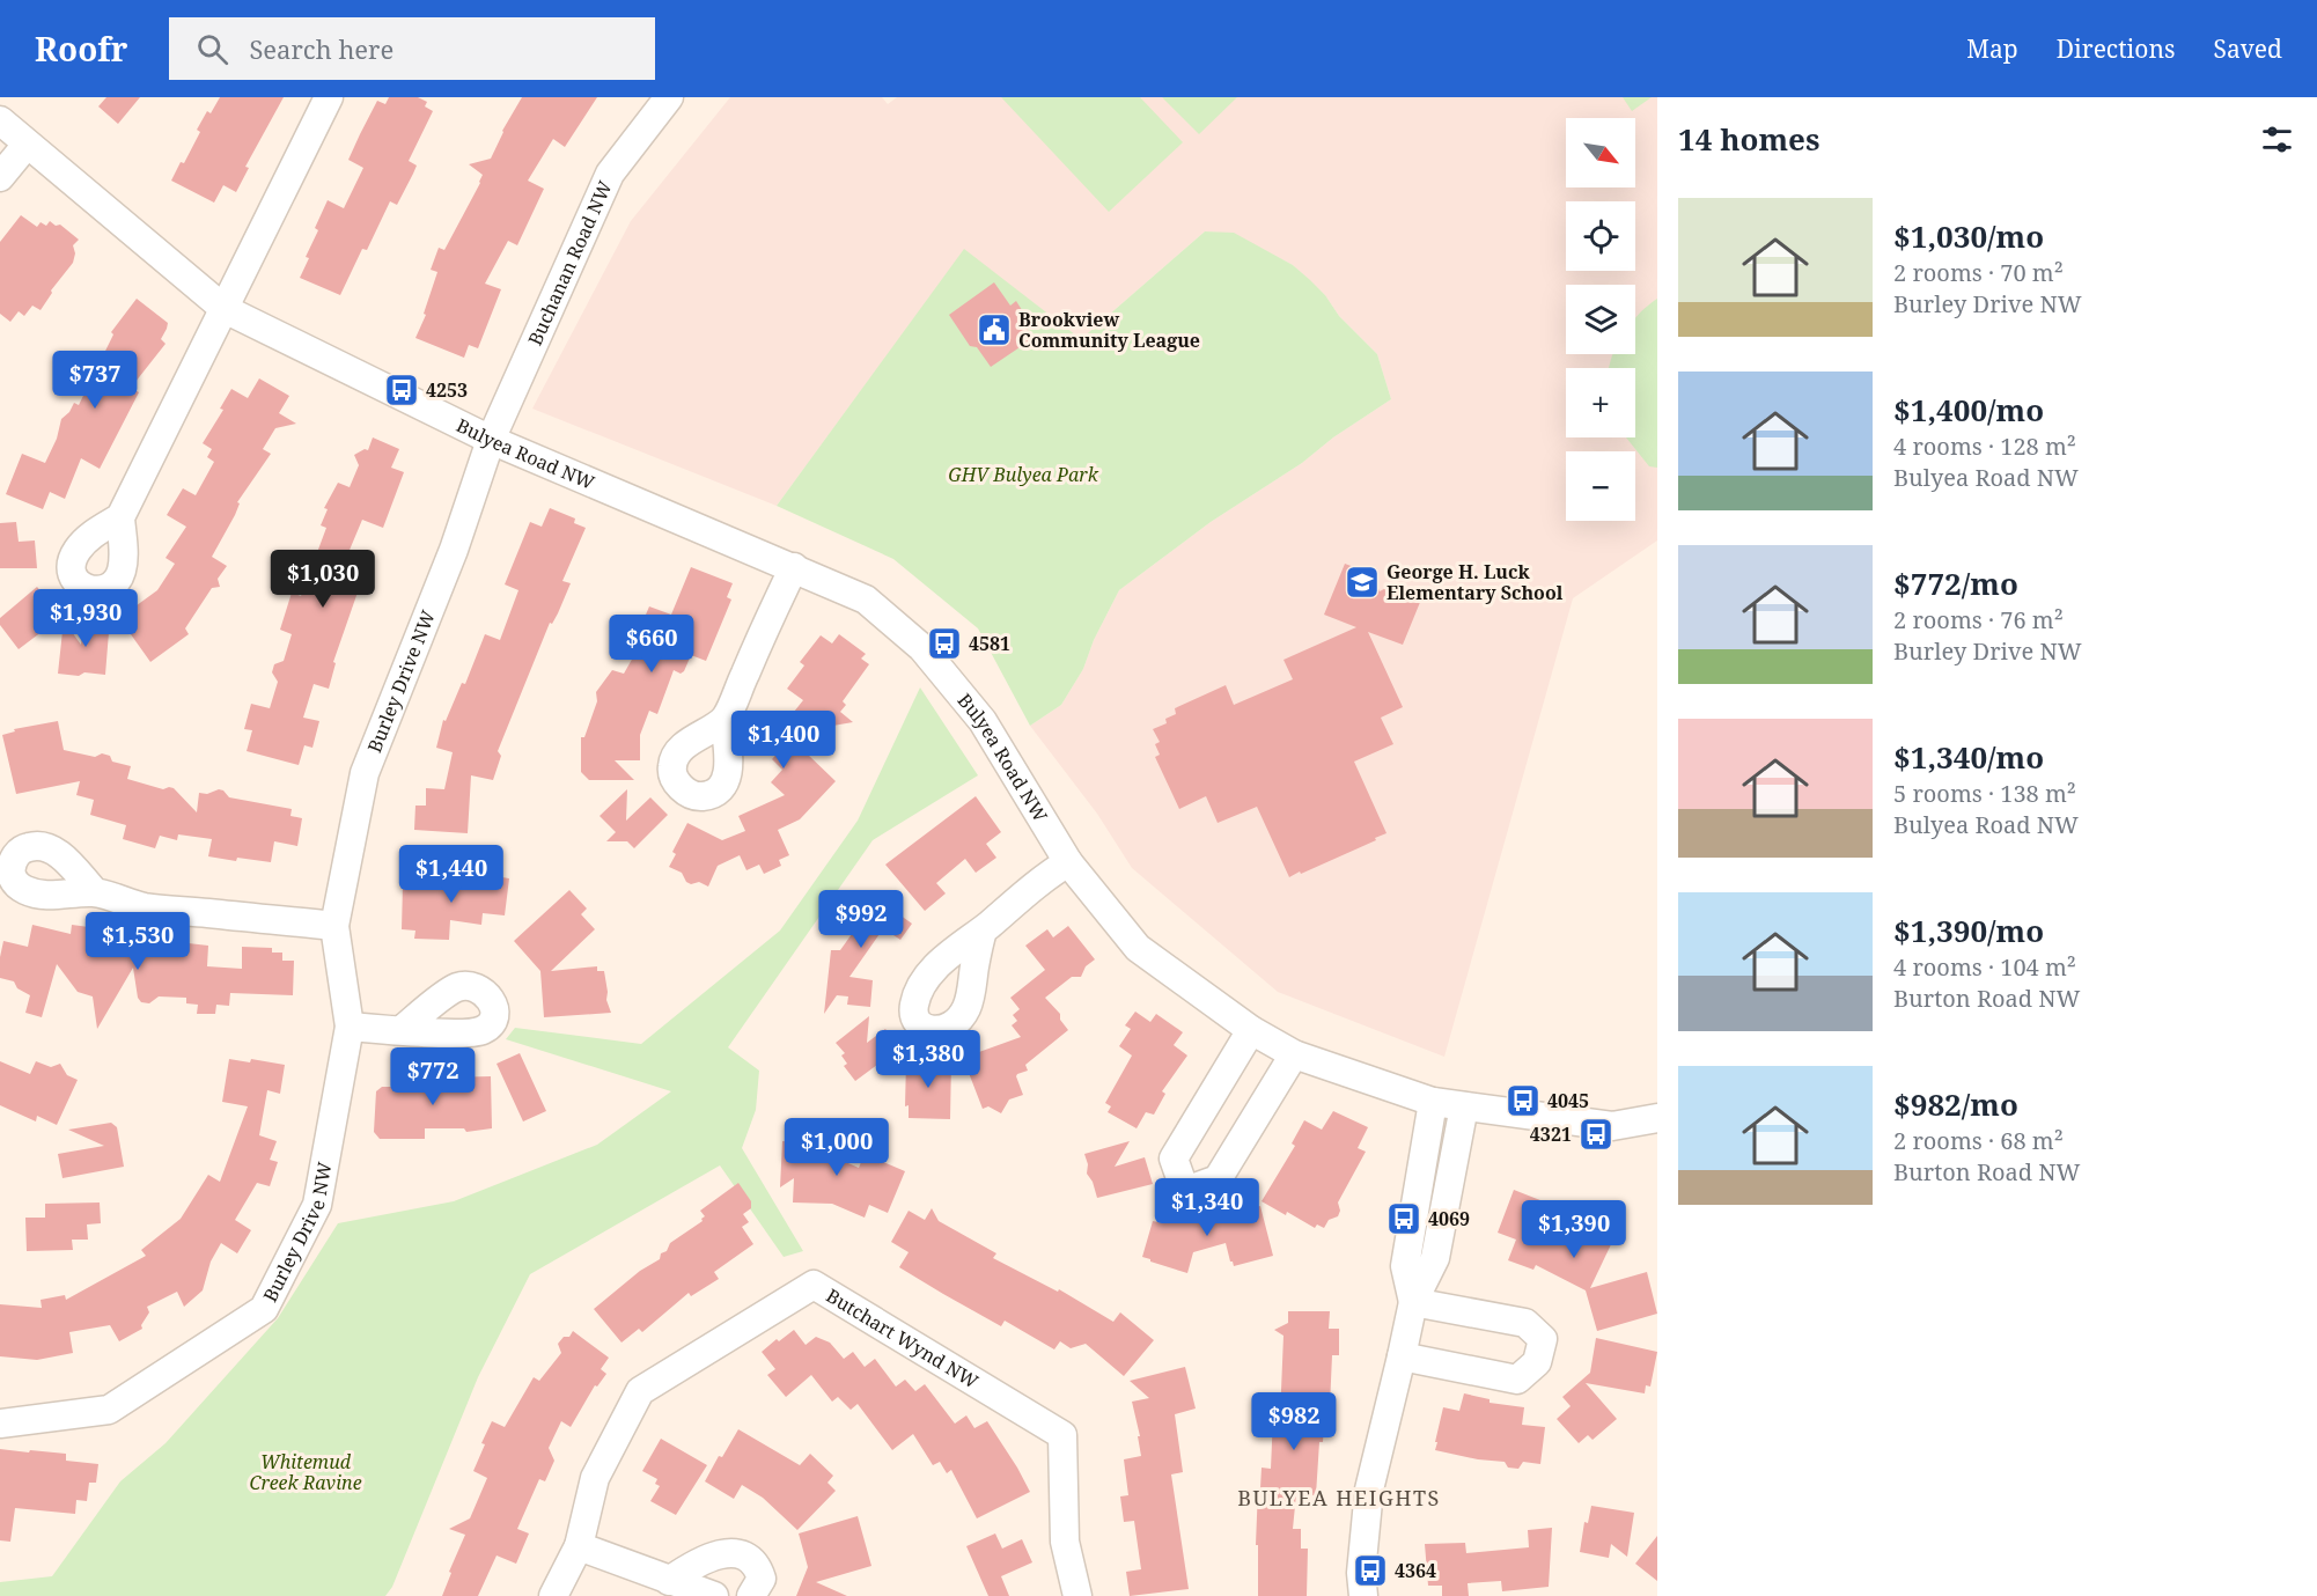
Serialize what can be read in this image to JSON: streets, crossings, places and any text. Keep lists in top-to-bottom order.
{
  "streets": {
    "street": [
      "Buchanan Road NW",
      "Bulyea Road NW",
      "Burley Drive NW",
      "Butchart Wynd NW"
    ]
  },
  "crossings": [
    ["Buchanan Road NW", "Bulyea Road NW"],
    ["Buchanan Road NW", "Burley Drive NW"],
    ["Bulyea Road NW", "Burley Drive NW"]
  ],
  "districts": ["BULYEA HEIGHTS"],
  "parks": ["GHV Bulyea Park", "Whitemud Creek Ravine"],
  "places": {
    "public building": ["Brookview Community League"],
    "bus stop": [
      "4253",
      "4581",
      "4045",
      "4321",
      "4069",
      "4364"
    ],
    "school or university": ["George H. Luck Elementary School"]
  },
  "north": "bottom right",
  "page": {
    "header": "Roofr",
    "search": "Search here",
    "nav": ["Map", "Directions", "Saved"],
    "heading": "14 homes",
    "map_buttons": ["+", "−"],
    "list": [
      {
        "name": "$1,030/mo",
        "note": "2 rooms · 70 m² · Burley Drive NW"
      },
      {
        "name": "$1,400/mo",
        "note": "4 rooms · 128 m² · Bulyea Road NW"
      },
      {
        "name": "$772/mo",
        "note": "2 rooms · 76 m² · Burley Drive NW"
      },
      {
        "name": "$1,340/mo",
        "note": "5 rooms · 138 m² · Bulyea Road NW"
      },
      {
        "name": "$1,390/mo",
        "note": "4 rooms · 104 m² · Burton Road NW"
      },
      {
        "name": "$982/mo",
        "note": "2 rooms · 68 m² · Burton Road NW"
      }
    ],
    "price": [
      "$737",
      "$1,030",
      "$1,930",
      "$660",
      "$1,400",
      "$1,440",
      "$992",
      "$1,530",
      "$1,380",
      "$772",
      "$1,000",
      "$1,340",
      "$1,390",
      "$982"
    ]
  }
}
